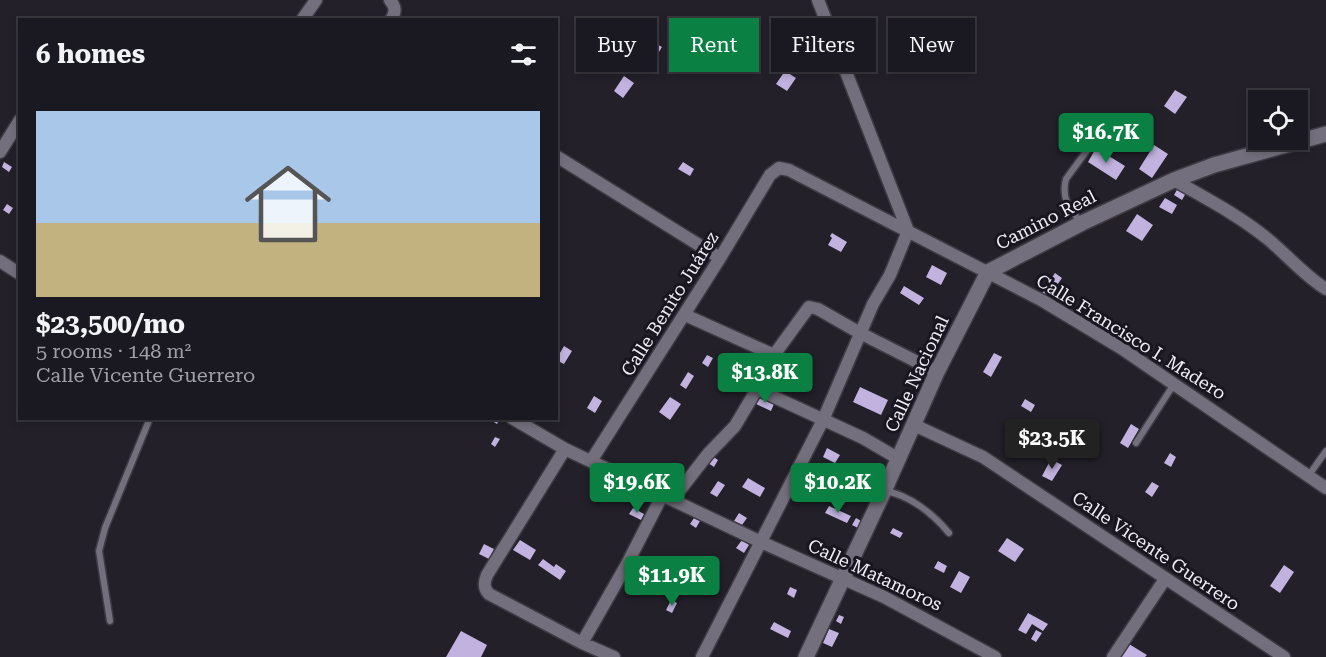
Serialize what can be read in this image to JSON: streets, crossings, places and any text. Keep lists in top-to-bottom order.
{
  "streets": {
    "street": [
      "Camino Real",
      "Calle Benito Juárez",
      "Calle Francisco I. Madero",
      "Calle Nacional",
      "Calle Vicente Guerrero",
      "Calle Matamoros"
    ]
  },
  "crossings": [
    ["Camino Real", "Calle Francisco I. Madero"],
    ["Camino Real", "Calle Nacional"],
    ["Calle Benito Juárez", "Calle Francisco I. Madero"],
    ["Calle Benito Juárez", "Calle Matamoros"],
    ["Calle Francisco I. Madero", "Calle Nacional"],
    ["Calle Nacional", "Calle Vicente Guerrero"],
    ["Calle Nacional", "Calle Matamoros"]
  ],
  "page": {
    "chip": [
      "Buy",
      "Rent",
      "Filters",
      "New"
    ],
    "heading": "6 homes",
    "list": [
      {
        "name": "$23,500/mo",
        "note": "5 rooms · 148 m² · Calle Vicente Guerrero"
      }
    ],
    "price": [
      "$16.7K",
      "$13.8K",
      "$23.5K",
      "$19.6K",
      "$10.2K",
      "$11.9K"
    ]
  }
}
